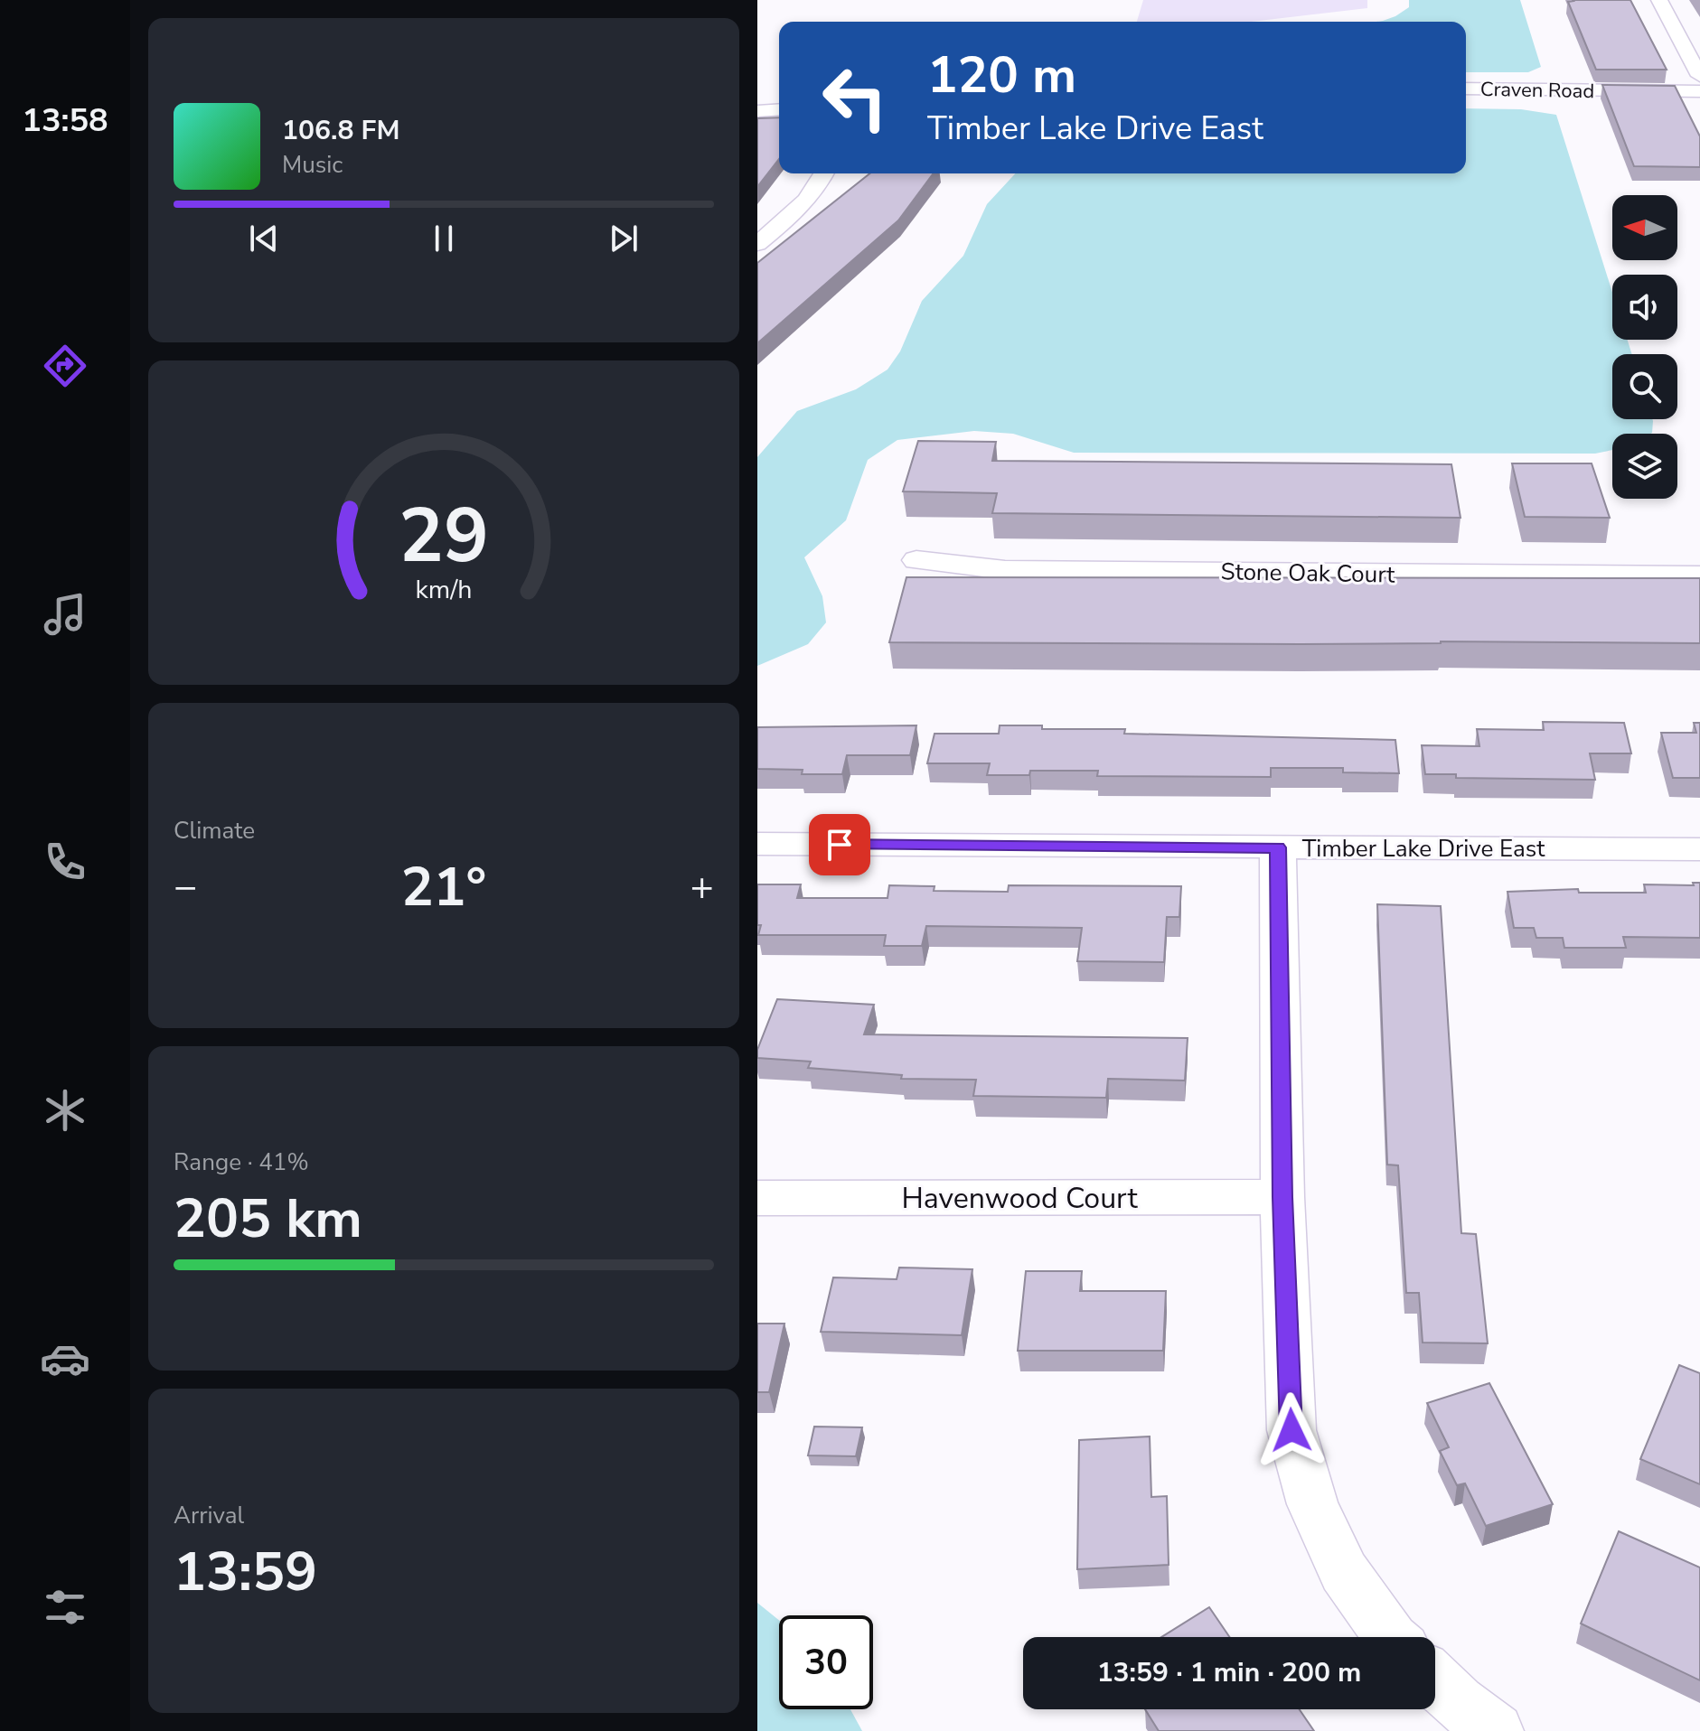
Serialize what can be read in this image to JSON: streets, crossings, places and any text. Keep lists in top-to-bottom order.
{
  "streets": {
    "street": [
      "Craven Road",
      "Stone Oak Court",
      "Timber Lake Drive East",
      "Havenwood Court"
    ]
  },
  "north": "left",
  "page": {
    "tabs": "13:58",
    "turn": ["120 m", "Timber Lake Drive East"],
    "song": ["106.8 FM", "Music"],
    "tile": [
      "Climate",
      ["Range · 41%", "205 km"],
      ["Arrival", "13:59"]
    ],
    "heat": ["−", "21°", "+"],
    "limit": "30",
    "trip": "13:59 · 1 min · 200 m",
    "gauge": ["29", "km/h"]
  }
}
